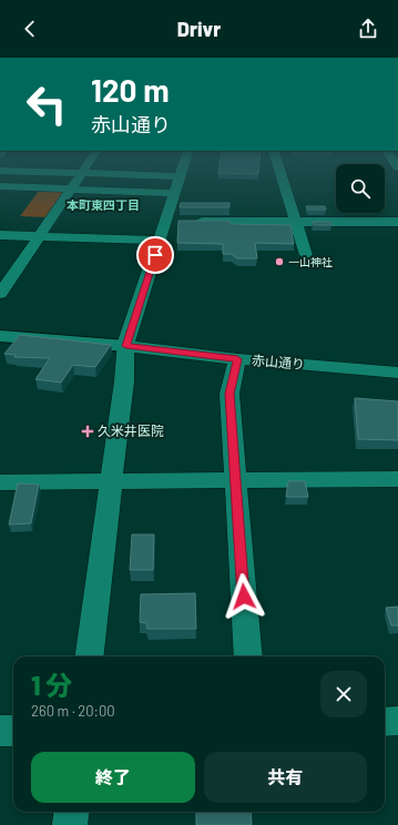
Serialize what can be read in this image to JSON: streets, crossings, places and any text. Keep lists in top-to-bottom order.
{
  "streets": {
    "street": ["赤山通り"]
  },
  "districts": ["本町東四丁目"],
  "places": {
    "other": ["一山神社"],
    "health": ["久米井医院"]
  },
  "page": {
    "header": "Drivr",
    "turn": ["120 m", "赤山通り"],
    "heading": ["1 分", "260 m · 20:00"],
    "buttons": ["終了", "共有"]
  }
}
